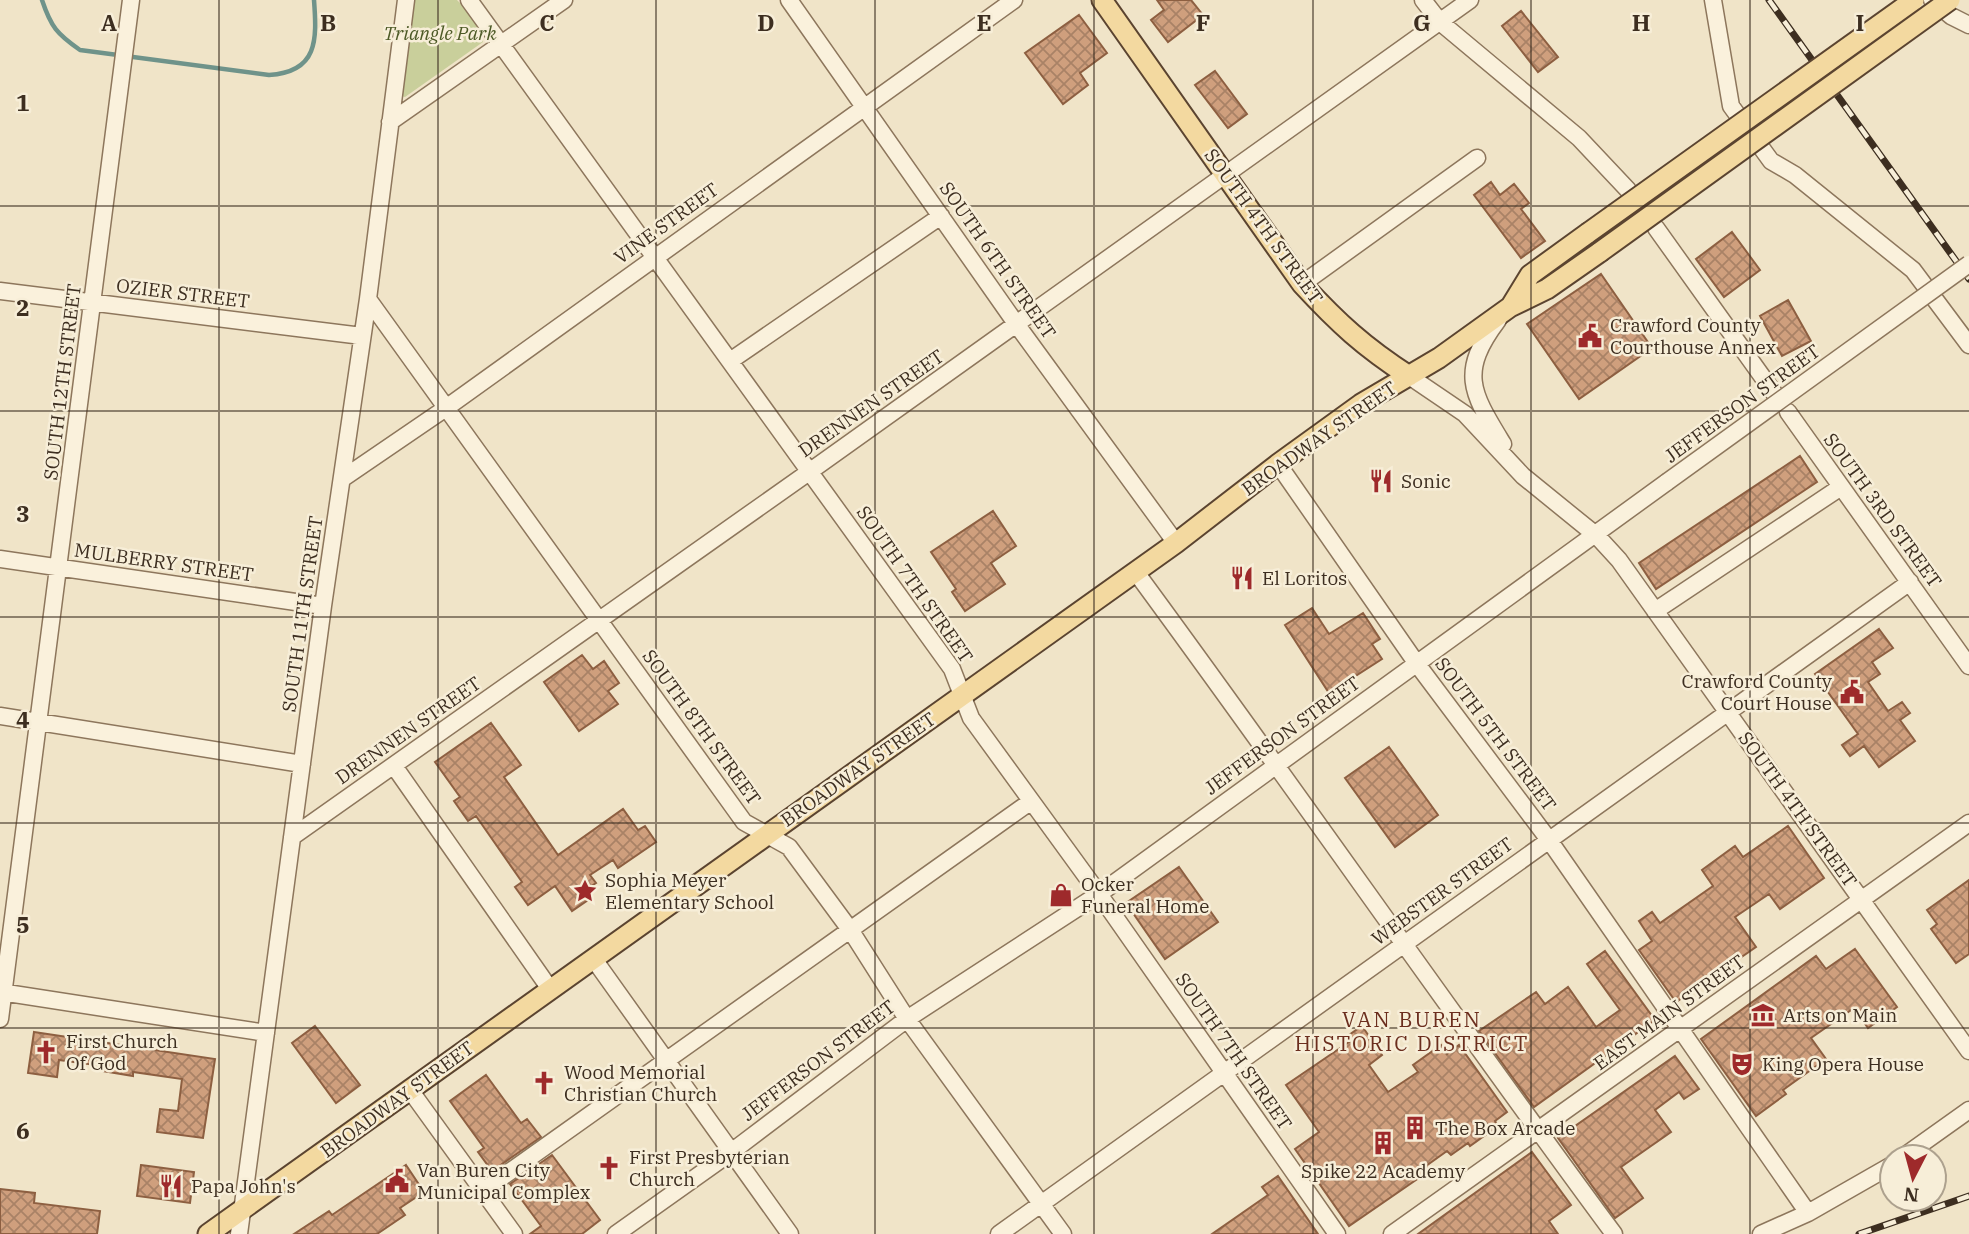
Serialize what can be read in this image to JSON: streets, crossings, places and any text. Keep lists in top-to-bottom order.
{
  "streets": {
    "main road": ["SOUTH 4TH STREET", "BROADWAY STREET"],
    "street": [
      "VINE STREET",
      "SOUTH 6TH STREET",
      "OZIER STREET",
      "SOUTH 12TH STREET",
      "DRENNEN STREET",
      "JEFFERSON STREET",
      "SOUTH 3RD STREET",
      "MULBERRY STREET",
      "SOUTH 7TH STREET",
      "SOUTH 11TH STREET",
      "SOUTH 8TH STREET",
      "SOUTH 5TH STREET",
      "WEBSTER STREET",
      "EAST MAIN STREET"
    ]
  },
  "crossings": [
    ["VINE STREET", "SOUTH 6TH STREET"],
    ["VINE STREET", "SOUTH 7TH STREET"],
    ["VINE STREET", "SOUTH 11TH STREET"],
    ["VINE STREET", "SOUTH 8TH STREET"],
    ["SOUTH 4TH STREET", "DRENNEN STREET"],
    ["SOUTH 4TH STREET", "JEFFERSON STREET"],
    ["SOUTH 4TH STREET", "BROADWAY STREET"],
    ["SOUTH 4TH STREET", "WEBSTER STREET"],
    ["SOUTH 4TH STREET", "EAST MAIN STREET"],
    ["SOUTH 6TH STREET", "DRENNEN STREET"],
    ["SOUTH 6TH STREET", "BROADWAY STREET"],
    ["OZIER STREET", "SOUTH 12TH STREET"],
    ["OZIER STREET", "SOUTH 11TH STREET"],
    ["SOUTH 12TH STREET", "MULBERRY STREET"],
    ["DRENNEN STREET", "SOUTH 7TH STREET"],
    ["DRENNEN STREET", "SOUTH 11TH STREET"],
    ["DRENNEN STREET", "SOUTH 8TH STREET"],
    ["JEFFERSON STREET", "SOUTH 7TH STREET"],
    ["JEFFERSON STREET", "SOUTH 8TH STREET"],
    ["JEFFERSON STREET", "SOUTH 5TH STREET"],
    ["BROADWAY STREET", "SOUTH 7TH STREET"],
    ["BROADWAY STREET", "SOUTH 11TH STREET"],
    ["BROADWAY STREET", "SOUTH 8TH STREET"],
    ["BROADWAY STREET", "SOUTH 5TH STREET"],
    ["SOUTH 3RD STREET", "WEBSTER STREET"],
    ["MULBERRY STREET", "SOUTH 11TH STREET"],
    ["SOUTH 7TH STREET", "WEBSTER STREET"],
    ["SOUTH 11TH STREET", "SOUTH 8TH STREET"],
    ["SOUTH 8TH STREET", "WEBSTER STREET"],
    ["SOUTH 5TH STREET", "WEBSTER STREET"],
    ["SOUTH 5TH STREET", "EAST MAIN STREET"]
  ],
  "districts": ["VAN BUREN HISTORIC DISTRICT"],
  "parks": ["Triangle Park"],
  "places": {
    "public building": ["Crawford County Courthouse Annex", "Crawford County Court House", "Van Buren City Municipal Complex"],
    "restaurant": ["Sonic", "El Loritos", "Papa John's"],
    "place": ["Sophia Meyer Elementary School"],
    "shop": ["Ocker Funeral Home"],
    "museum": ["Arts on Main"],
    "church": ["First Church Of God", "Wood Memorial Christian Church", "First Presbyterian Church"],
    "theatre": ["King Opera House"],
    "building": ["The Box Arcade", "Spike 22 Academy"]
  },
  "north": "bottom",
  "grid": {
    "columns": [
      "A",
      "B",
      "C",
      "D",
      "E",
      "F",
      "G",
      "H",
      "I"
    ],
    "rows": [
      "1",
      "2",
      "3",
      "4",
      "5",
      "6"
    ]
  }
}
